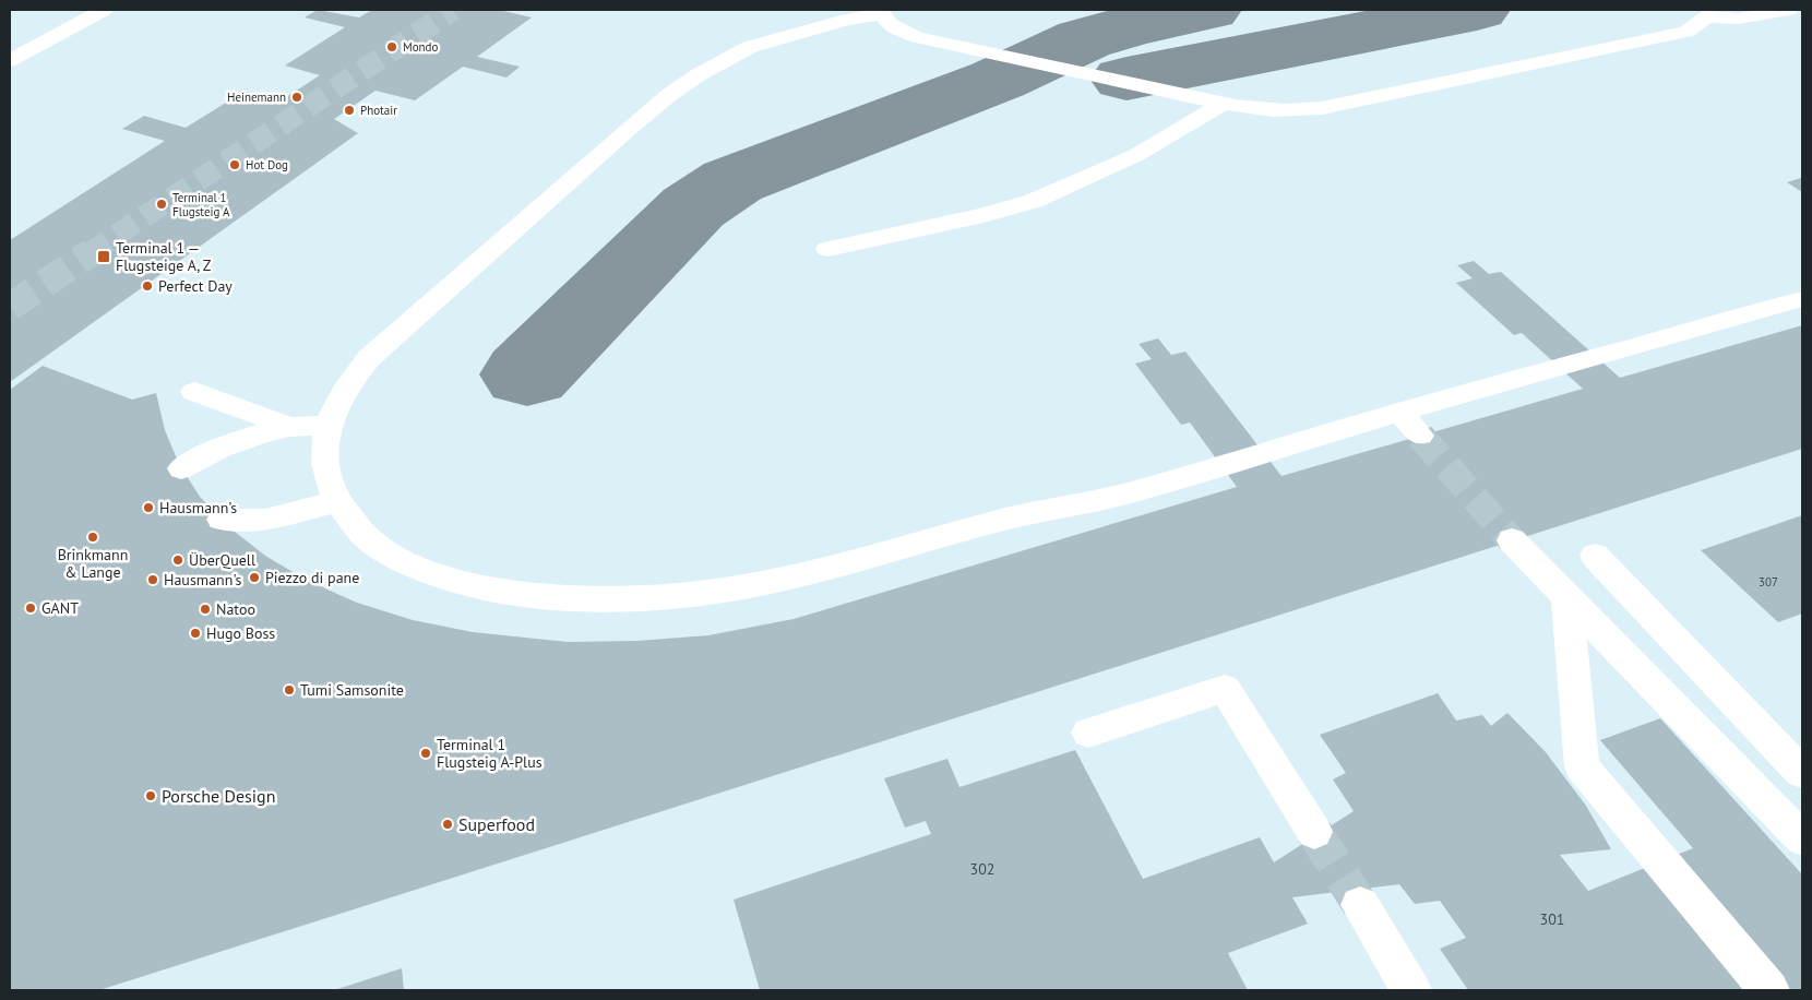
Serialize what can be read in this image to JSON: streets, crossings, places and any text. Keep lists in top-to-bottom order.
{
  "places": {
    "other": [
      "Mondo",
      "Heinemann",
      "Photair",
      "Hot Dog",
      "Terminal 1 Flugsteig A",
      "Perfect Day",
      "Hausmann’s",
      "Brinkmann & Lange",
      "ÜberQuell",
      "Piezzo di pane",
      "Hausmann's",
      "GANT",
      "Natoo",
      "Hugo Boss",
      "Tumi Samsonite",
      "Terminal 1 Flugsteig A-Plus",
      "Porsche Design",
      "Superfood"
    ],
    "transit": ["Terminal 1 — Flugsteige A, Z"]
  },
  "house_numbers": ["307", "302", "301"]
}
